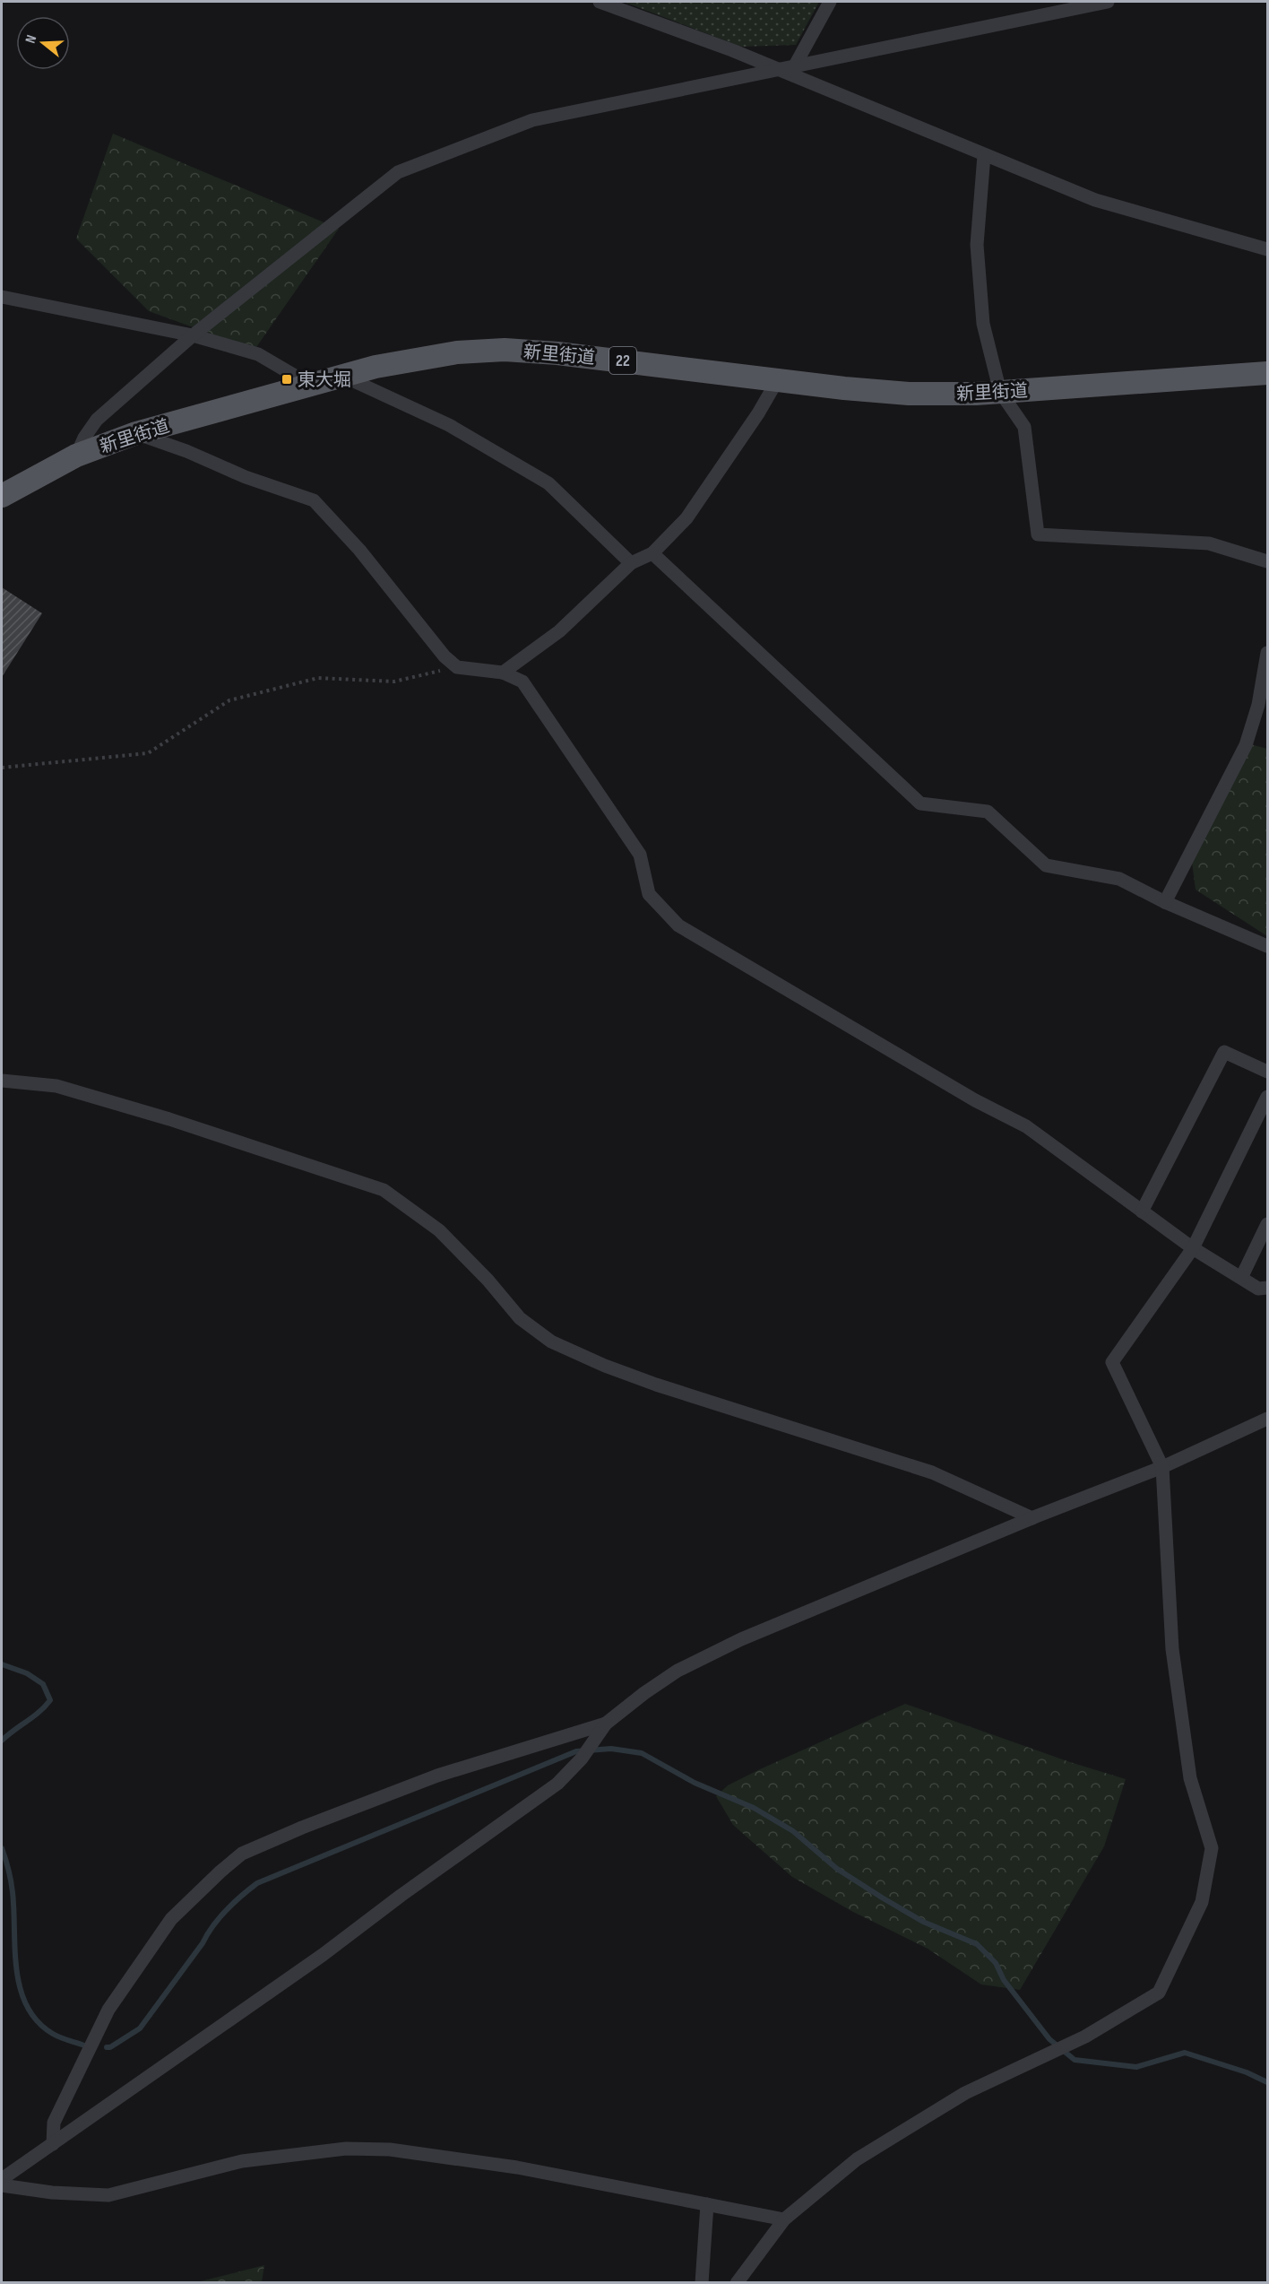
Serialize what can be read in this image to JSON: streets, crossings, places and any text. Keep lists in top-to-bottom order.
{
  "streets": {
    "main road": ["新里街道", "22"]
  },
  "places": {
    "transit": ["東大堀"]
  },
  "north": "left"
}
